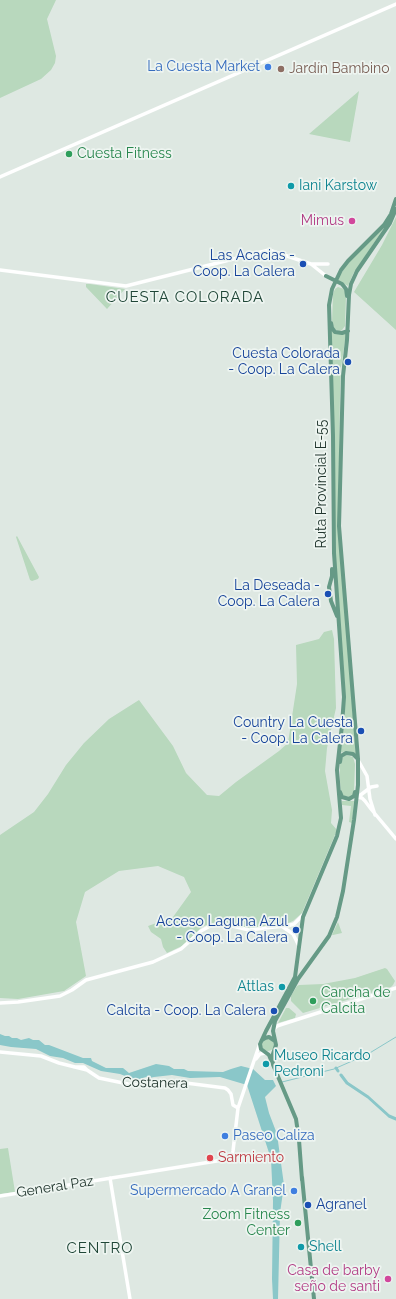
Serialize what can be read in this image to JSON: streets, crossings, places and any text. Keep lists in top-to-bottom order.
{
  "streets": {
    "main road": ["Ruta Provincial E-55"],
    "street": ["Costanera", "General Paz"]
  },
  "crossings": [
    ["Costanera", "General Paz"]
  ],
  "districts": ["CUESTA COLORADA", "CENTRO"],
  "places": [
    "La Cuesta Market",
    "Jardín Bambino",
    "Cuesta Fitness",
    "Iani Karstow",
    "Mimus",
    "Las Acacias - Coop. La Calera",
    "Cuesta Colorada - Coop. La Calera",
    "La Deseada - Coop. La Calera",
    "Country La Cuesta - Coop. La Calera",
    "Acceso Laguna Azul - Coop. La Calera",
    "Attlas",
    "Cancha de Calcita",
    "Calcita - Coop. La Calera",
    "Museo Ricardo Pedroni",
    "Paseo Caliza",
    "Sarmiento",
    "Supermercado A Granel",
    "Agranel",
    "Zoom Fitness Center",
    "Shell",
    "Casa de barby seño de santi"
  ]
}
